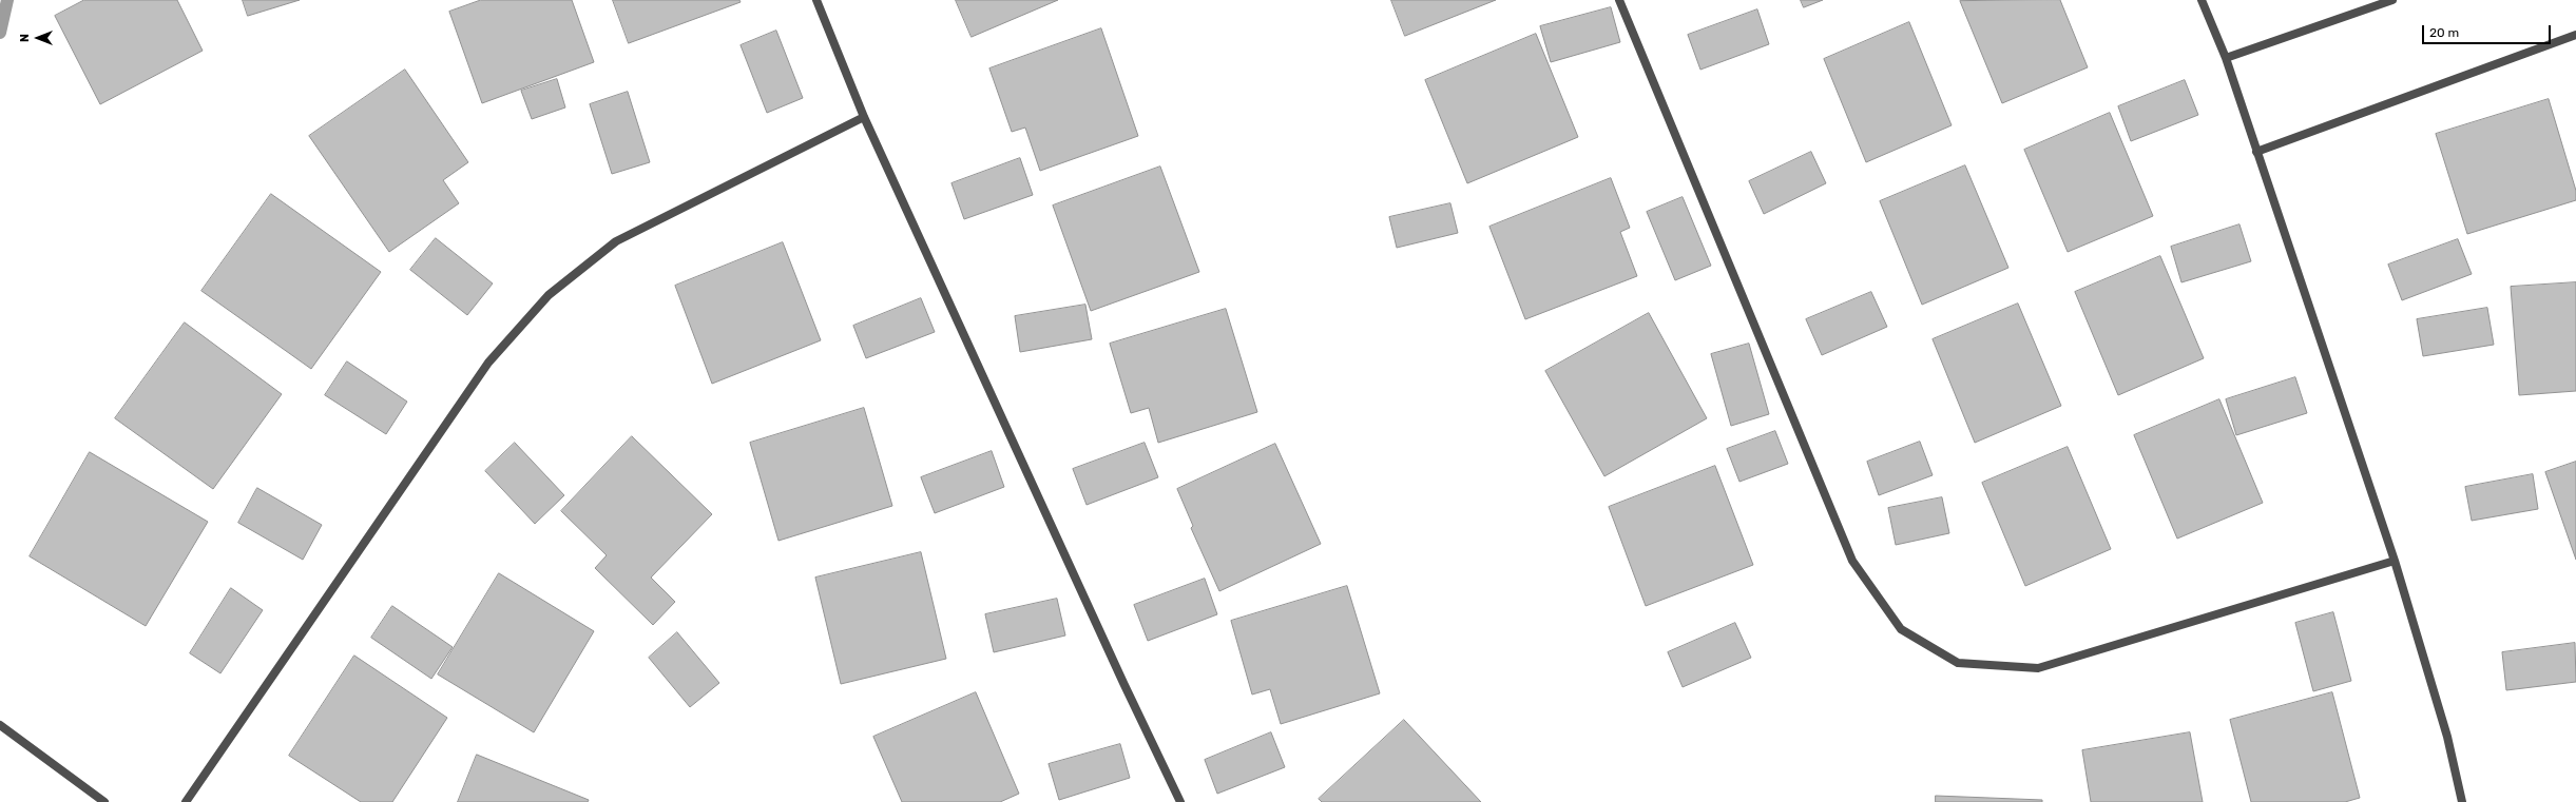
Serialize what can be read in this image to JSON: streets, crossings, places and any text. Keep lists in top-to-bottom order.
{
  "scale_bar": "20 m",
  "north": "left"
}
